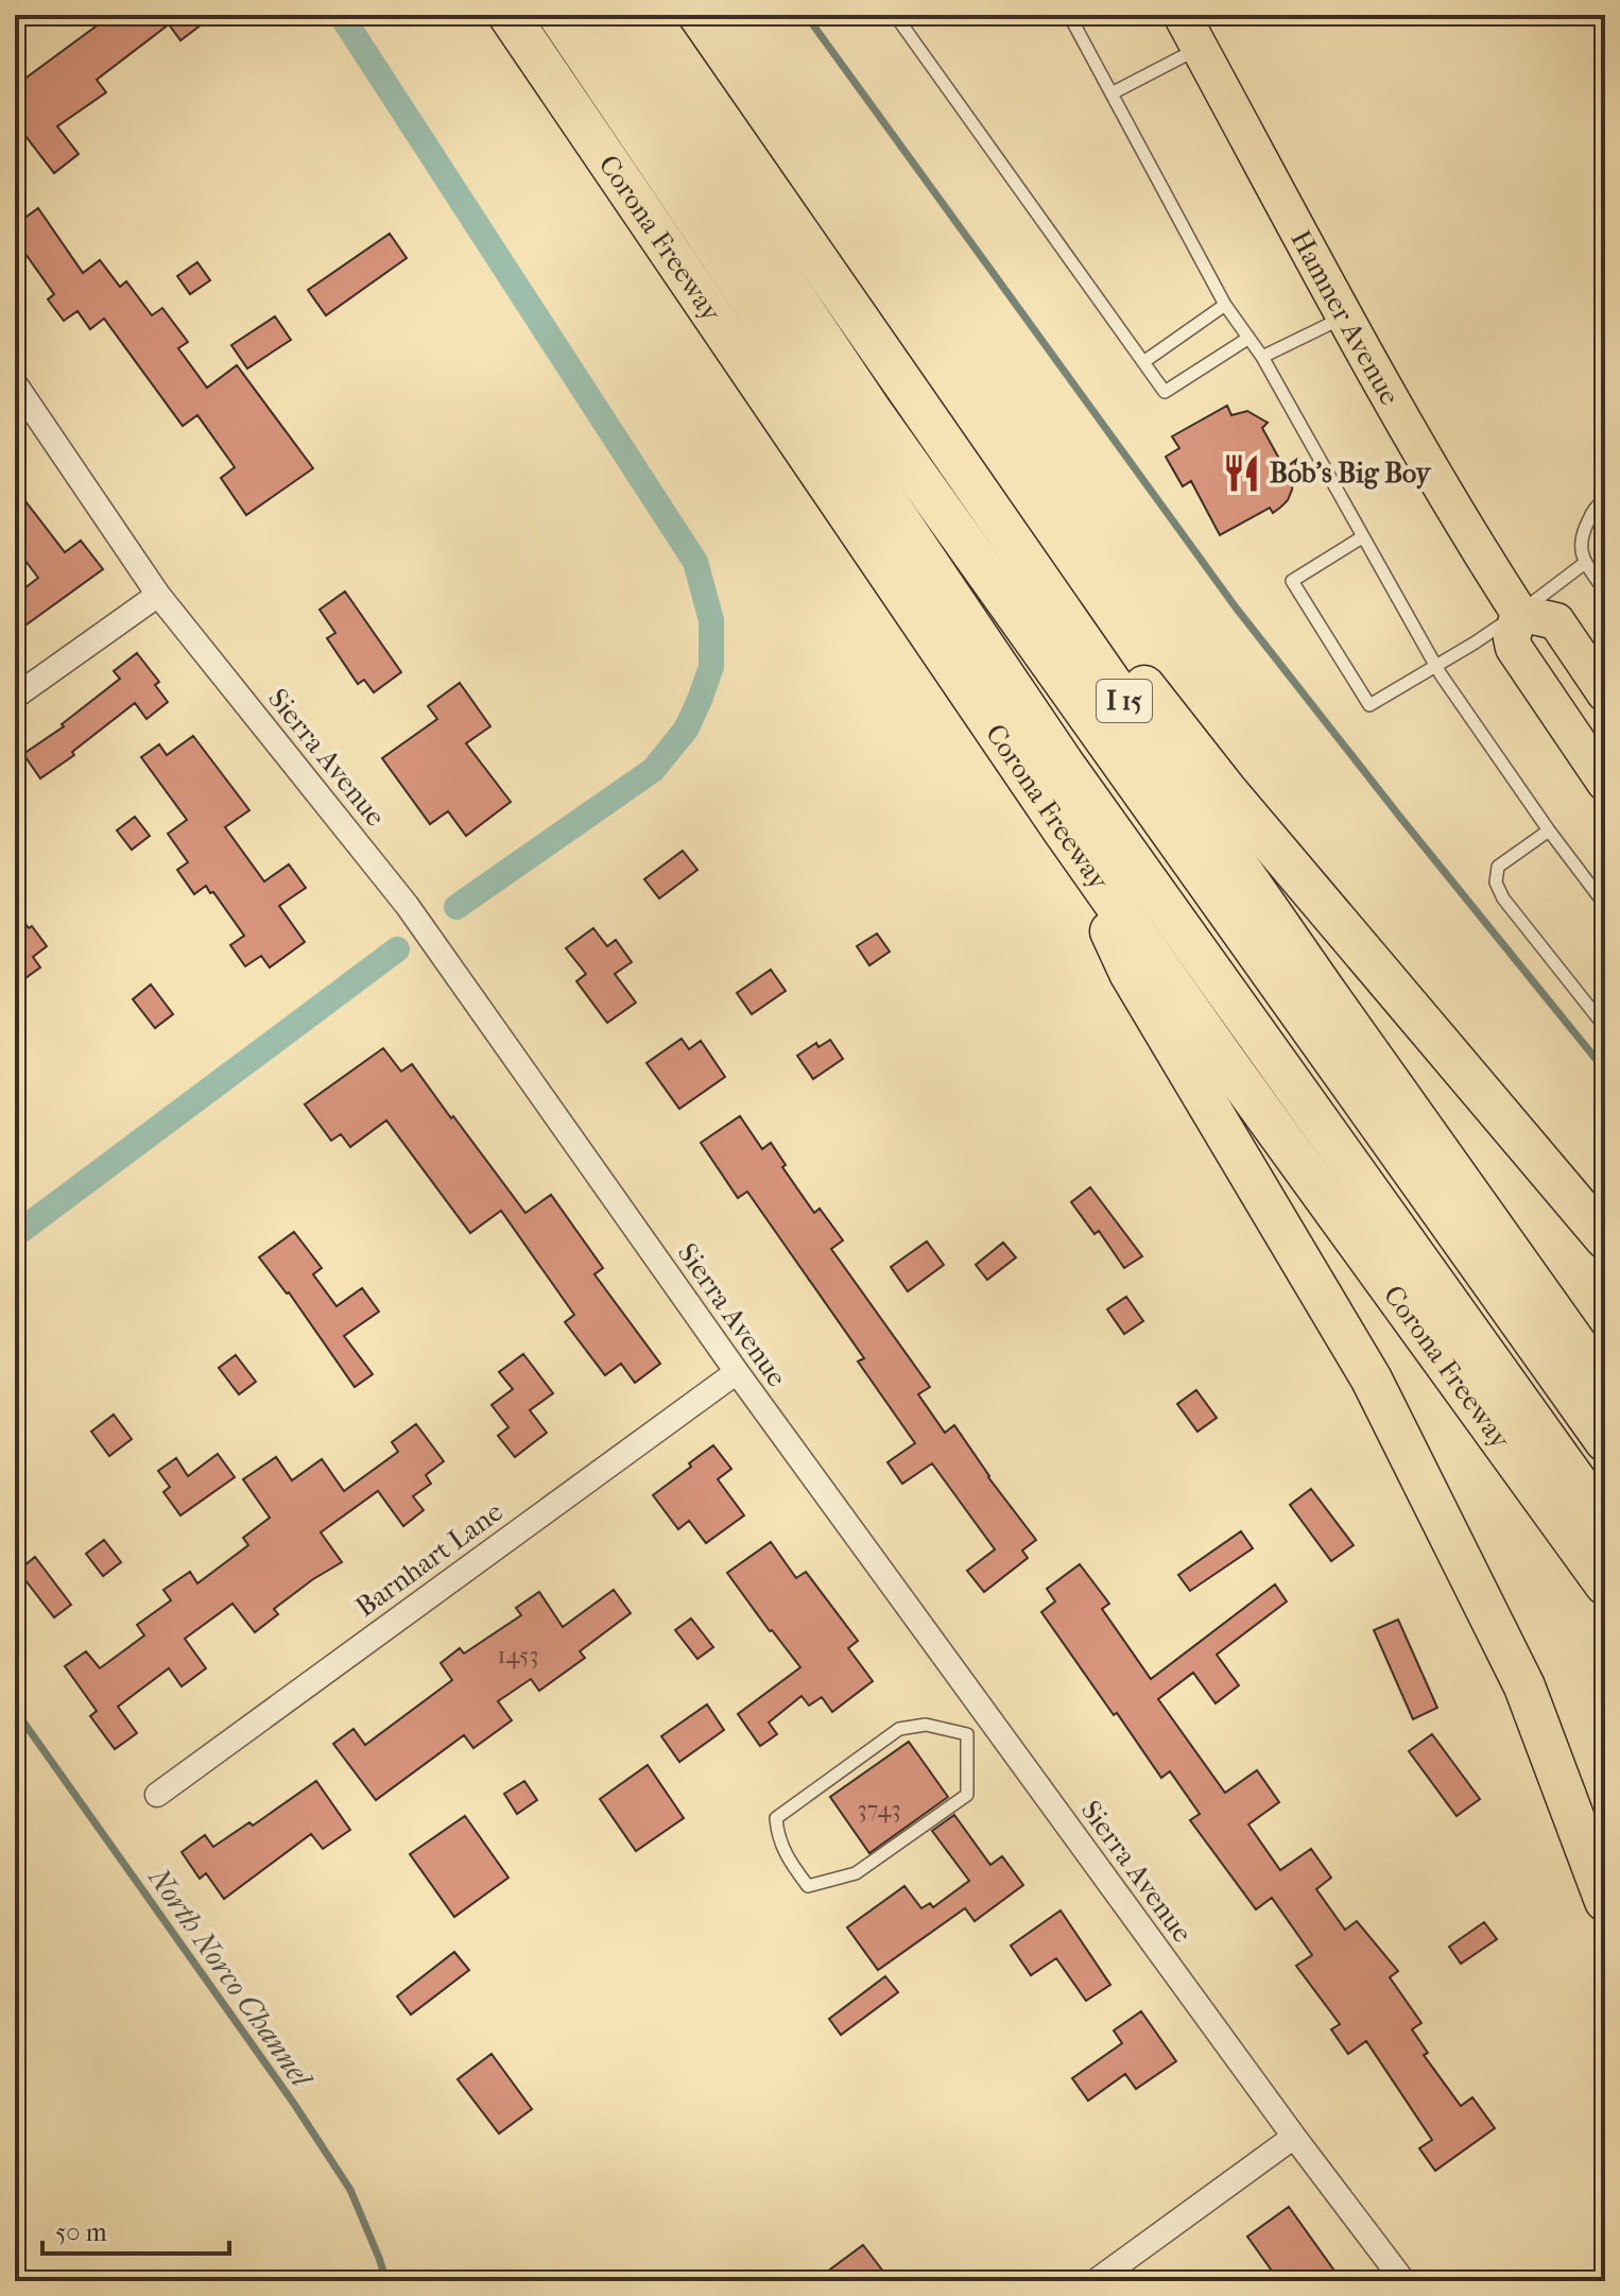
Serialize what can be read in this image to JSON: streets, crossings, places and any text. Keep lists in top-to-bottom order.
{
  "streets": {
    "highway": ["Corona Freeway", "I 15"],
    "main road": ["Hamner Avenue"],
    "street": ["Sierra Avenue", "Barnhart Lane"]
  },
  "crossings": [
    ["Sierra Avenue", "Barnhart Lane"]
  ],
  "water": ["North Norco Channel"],
  "places": {
    "restaurant": ["Bob's Big Boy"]
  },
  "house_numbers": ["1453", "3743"],
  "scale_bar": "50 m"
}
